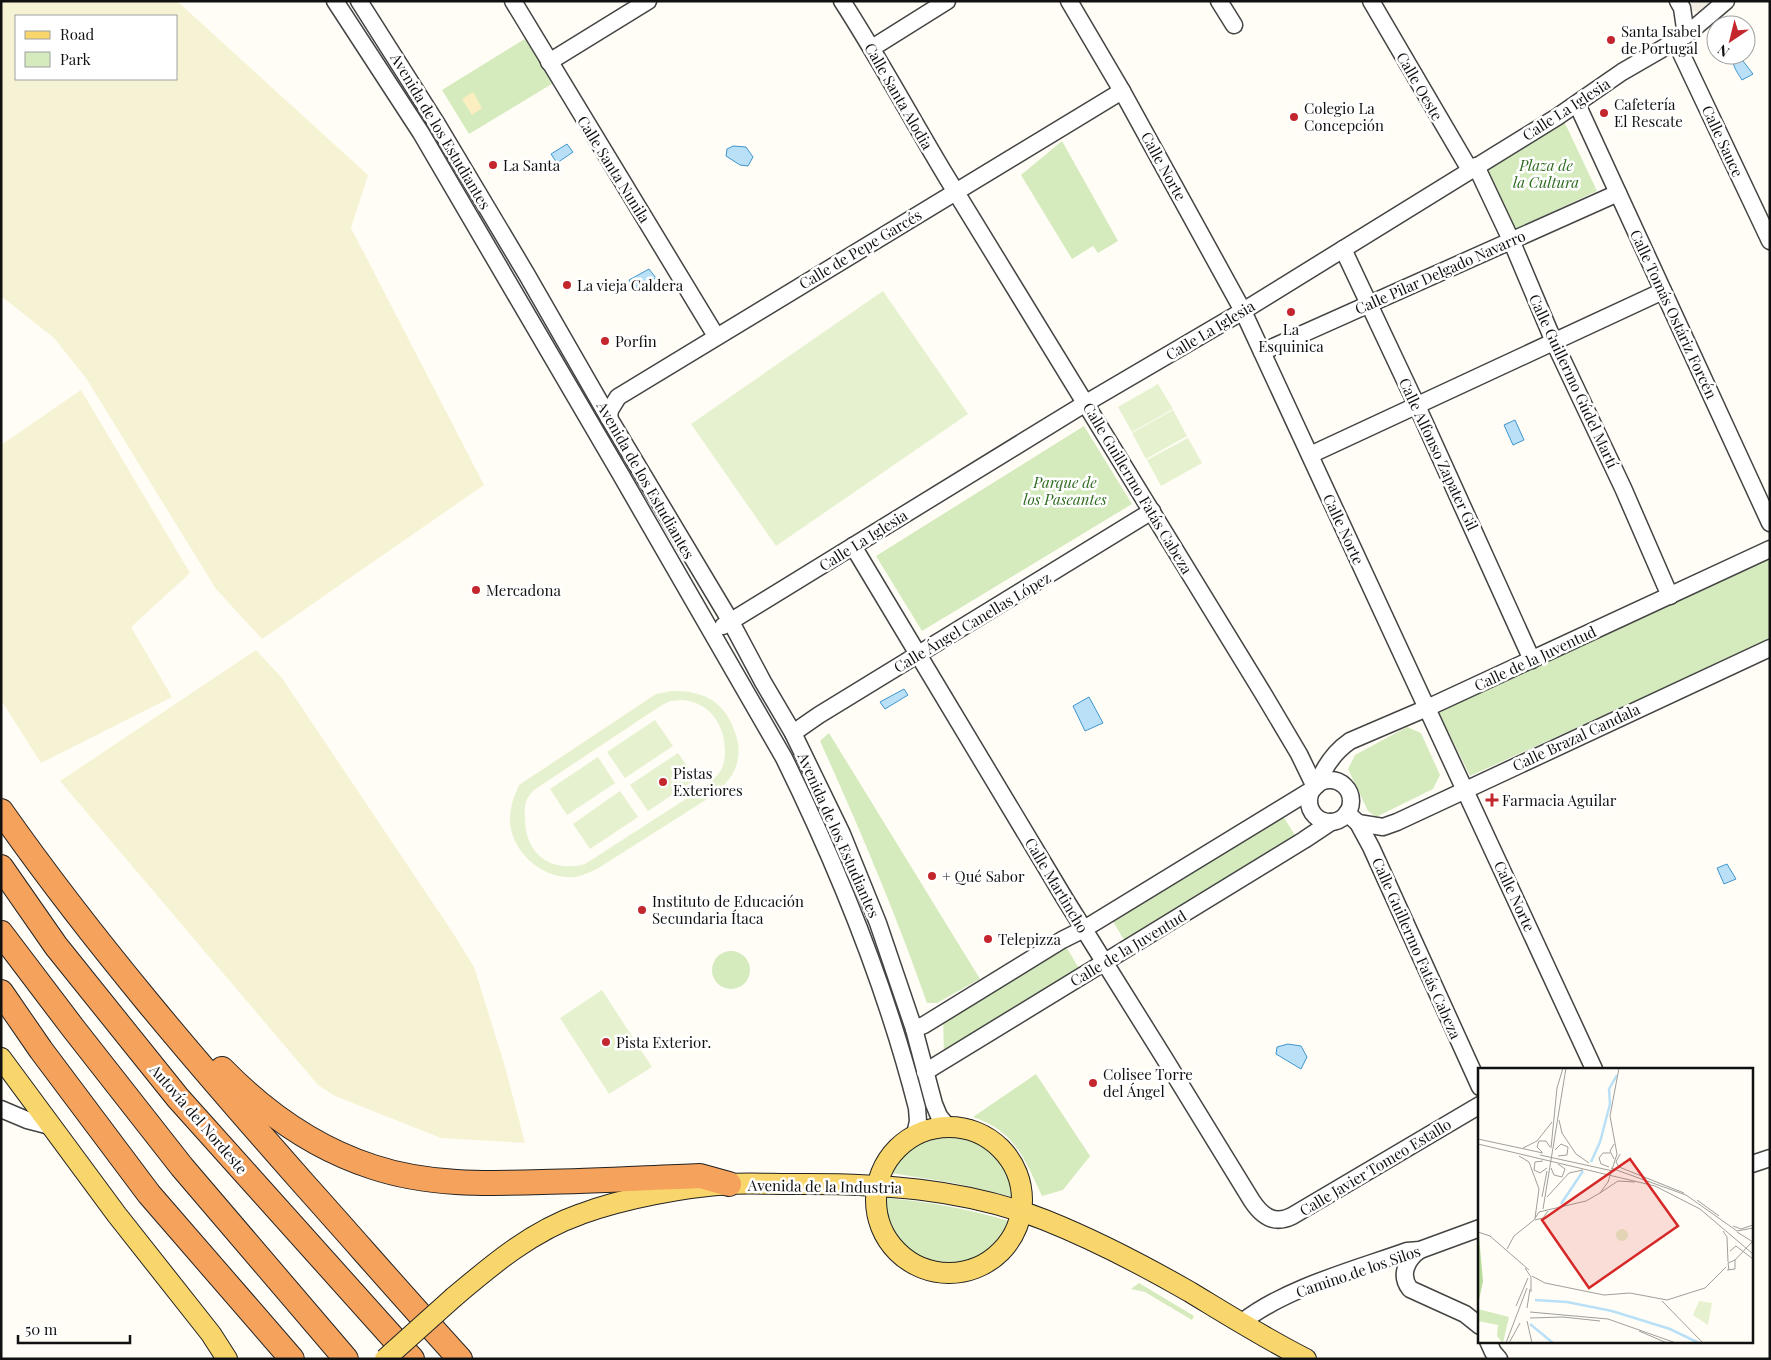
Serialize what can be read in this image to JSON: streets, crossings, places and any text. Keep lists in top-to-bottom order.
{
  "streets": {
    "highway": ["Autovía del Nordeste"],
    "main road": ["Avenida de la Industria"],
    "street": [
      "Calle Oeste",
      "Calle Santa Alodia",
      "Calle La Iglesia",
      "Avenida de los Estudiantes",
      "Calle Sauce",
      "Calle Norte",
      "Calle Santa Nunila",
      "Calle de Pepe Garcés",
      "Calle Pilar Delgado Navarro",
      "Calle Tomás Ostáriz Forcén",
      "Calle Guillermo Gúdel Martí",
      "Calle Alfonso Zapater Gil",
      "Calle Guillermo Fatás Cabeza",
      "Calle Ángel Canellas López",
      "Calle de la Juventud",
      "Calle Brazal Candala",
      "Calle Martincho",
      "Calle Javier Tomeo Estallo",
      "Camino de los Silos"
    ]
  },
  "crossings": [
    ["Calle Oeste", "Calle La Iglesia"],
    ["Calle Oeste", "Calle Guillermo Gúdel Martí"],
    ["Calle Santa Alodia", "Calle de Pepe Garcés"],
    ["Calle Santa Alodia", "Calle Guillermo Fatás Cabeza"],
    ["Calle La Iglesia", "Avenida de los Estudiantes"],
    ["Calle La Iglesia", "Calle Sauce"],
    ["Calle La Iglesia", "Calle Norte"],
    ["Calle La Iglesia", "Calle Tomás Ostáriz Forcén"],
    ["Calle La Iglesia", "Calle Guillermo Gúdel Martí"],
    ["Calle La Iglesia", "Calle Alfonso Zapater Gil"],
    ["Calle La Iglesia", "Calle Guillermo Fatás Cabeza"],
    ["Calle La Iglesia", "Calle Martincho"],
    ["Avenida de los Estudiantes", "Calle de Pepe Garcés"],
    ["Avenida de los Estudiantes", "Calle Ángel Canellas López"],
    ["Avenida de los Estudiantes", "Calle de la Juventud"],
    ["Calle Norte", "Calle de Pepe Garcés"],
    ["Calle Norte", "Calle Pilar Delgado Navarro"],
    ["Calle Norte", "Calle de la Juventud"],
    ["Calle Norte", "Calle Brazal Candala"],
    ["Calle Santa Nunila", "Calle de Pepe Garcés"],
    ["Calle de Pepe Garcés", "Calle Guillermo Fatás Cabeza"],
    ["Calle Pilar Delgado Navarro", "Calle Tomás Ostáriz Forcén"],
    ["Calle Pilar Delgado Navarro", "Calle Guillermo Gúdel Martí"],
    ["Calle Pilar Delgado Navarro", "Calle Alfonso Zapater Gil"],
    ["Calle Guillermo Gúdel Martí", "Calle de la Juventud"],
    ["Calle Alfonso Zapater Gil", "Calle de la Juventud"],
    ["Calle Guillermo Fatás Cabeza", "Calle Ángel Canellas López"],
    ["Calle Guillermo Fatás Cabeza", "Calle de la Juventud"],
    ["Calle Ángel Canellas López", "Calle Martincho"],
    ["Calle de la Juventud", "Calle Martincho"],
    ["Calle Martincho", "Calle Javier Tomeo Estallo"],
    ["Avenida de la Industria", "Camino de los Silos"]
  ],
  "parks": ["Plaza de la Cultura", "Parque de los Paseantes"],
  "places": {
    "other": [
      "Santa Isabel de Portugal",
      "Cafetería El Rescate",
      "Colegio La Concepción",
      "La Santa",
      "La vieja Caldera",
      "La Esquinica",
      "Porfin",
      "Mercadona",
      "Pistas Exteriores",
      "+ Qué Sabor",
      "Instituto de Educación Secundaria Ítaca",
      "Telepizza",
      "Pista Exterior.",
      "Colisee Torre del Ángel"
    ],
    "health": ["Farmacia Aguilar"]
  },
  "legend": ["Road", "Park"],
  "scale_bar": "50 m",
  "north": "bottom left"
}
